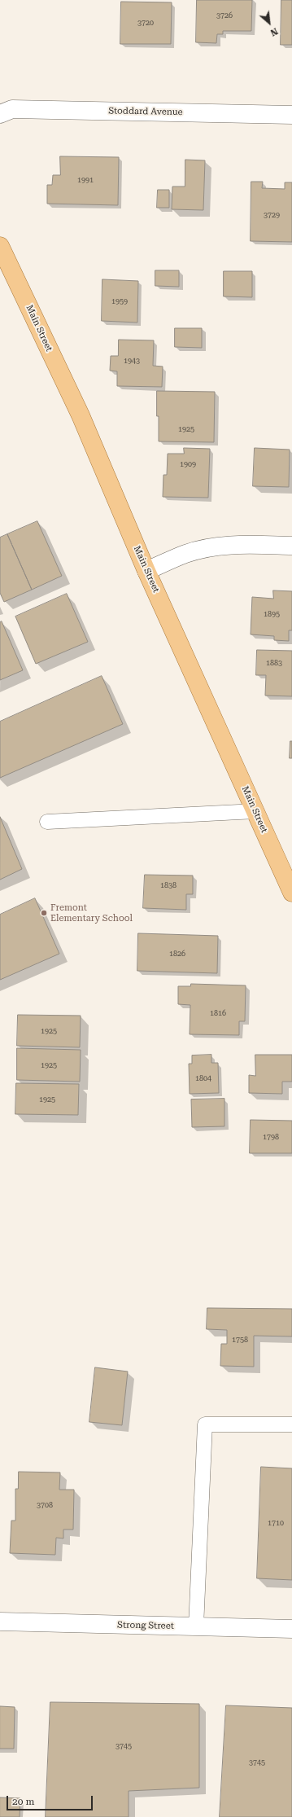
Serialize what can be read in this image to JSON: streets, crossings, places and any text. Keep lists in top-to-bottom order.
{
  "streets": {
    "main road": ["Main Street"],
    "street": ["Stoddard Avenue", "Strong Street"]
  },
  "places": ["Fremont Elementary School"],
  "house_numbers": [
    "3726",
    "3720",
    "1991",
    "3729",
    "1959",
    "1943",
    "1925",
    "1909",
    "1895",
    "1883",
    "1838",
    "1826",
    "1816",
    "1925",
    "1925",
    "1804",
    "1925",
    "1798",
    "1758",
    "3708",
    "1710",
    "3745",
    "3745"
  ],
  "scale_bar": "20 m",
  "north": "bottom right"
}
